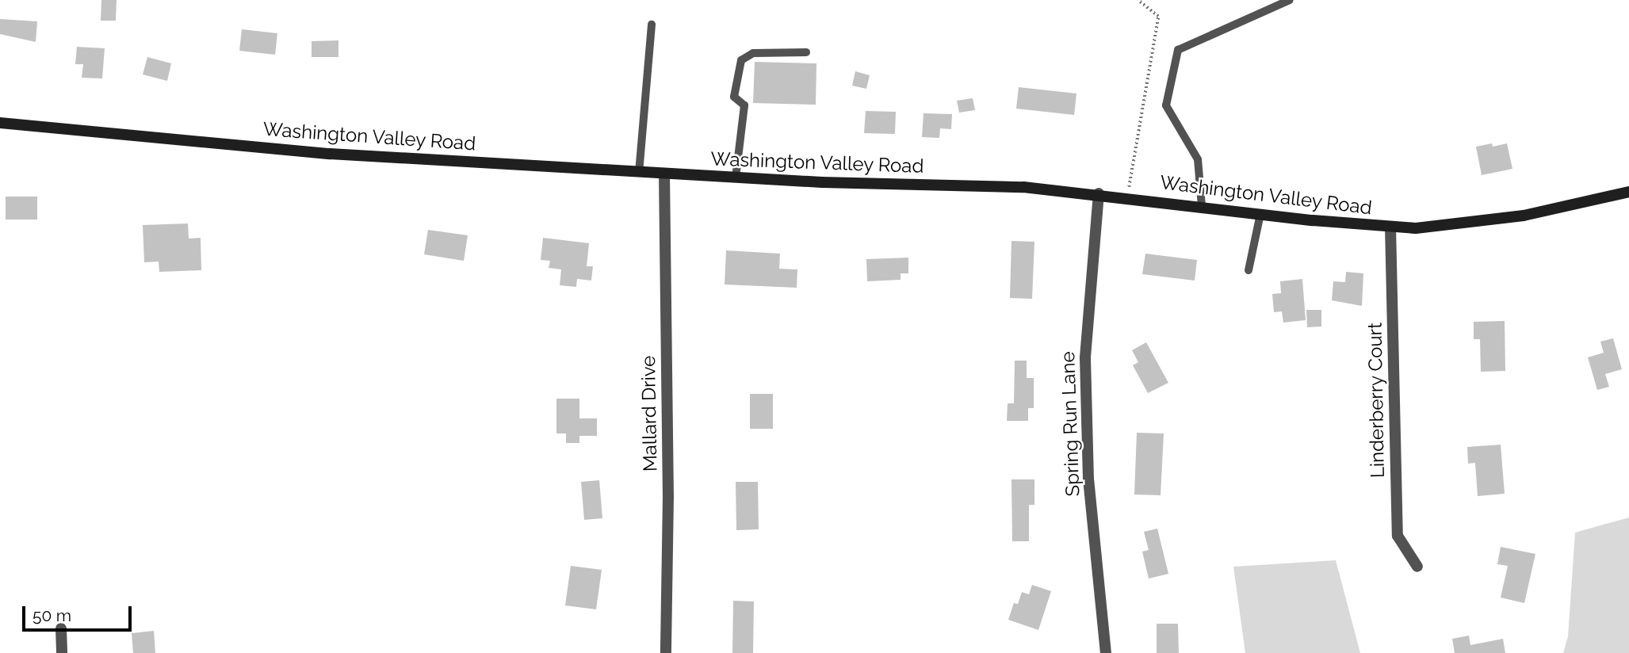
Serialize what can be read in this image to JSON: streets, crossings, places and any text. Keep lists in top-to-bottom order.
{
  "streets": {
    "street": [
      "Washington Valley Road",
      "Linderberry Court",
      "Mallard Drive",
      "Spring Run Lane"
    ]
  },
  "crossings": [
    ["Washington Valley Road", "Linderberry Court"],
    ["Washington Valley Road", "Mallard Drive"],
    ["Washington Valley Road", "Spring Run Lane"]
  ],
  "scale_bar": "50 m"
}
